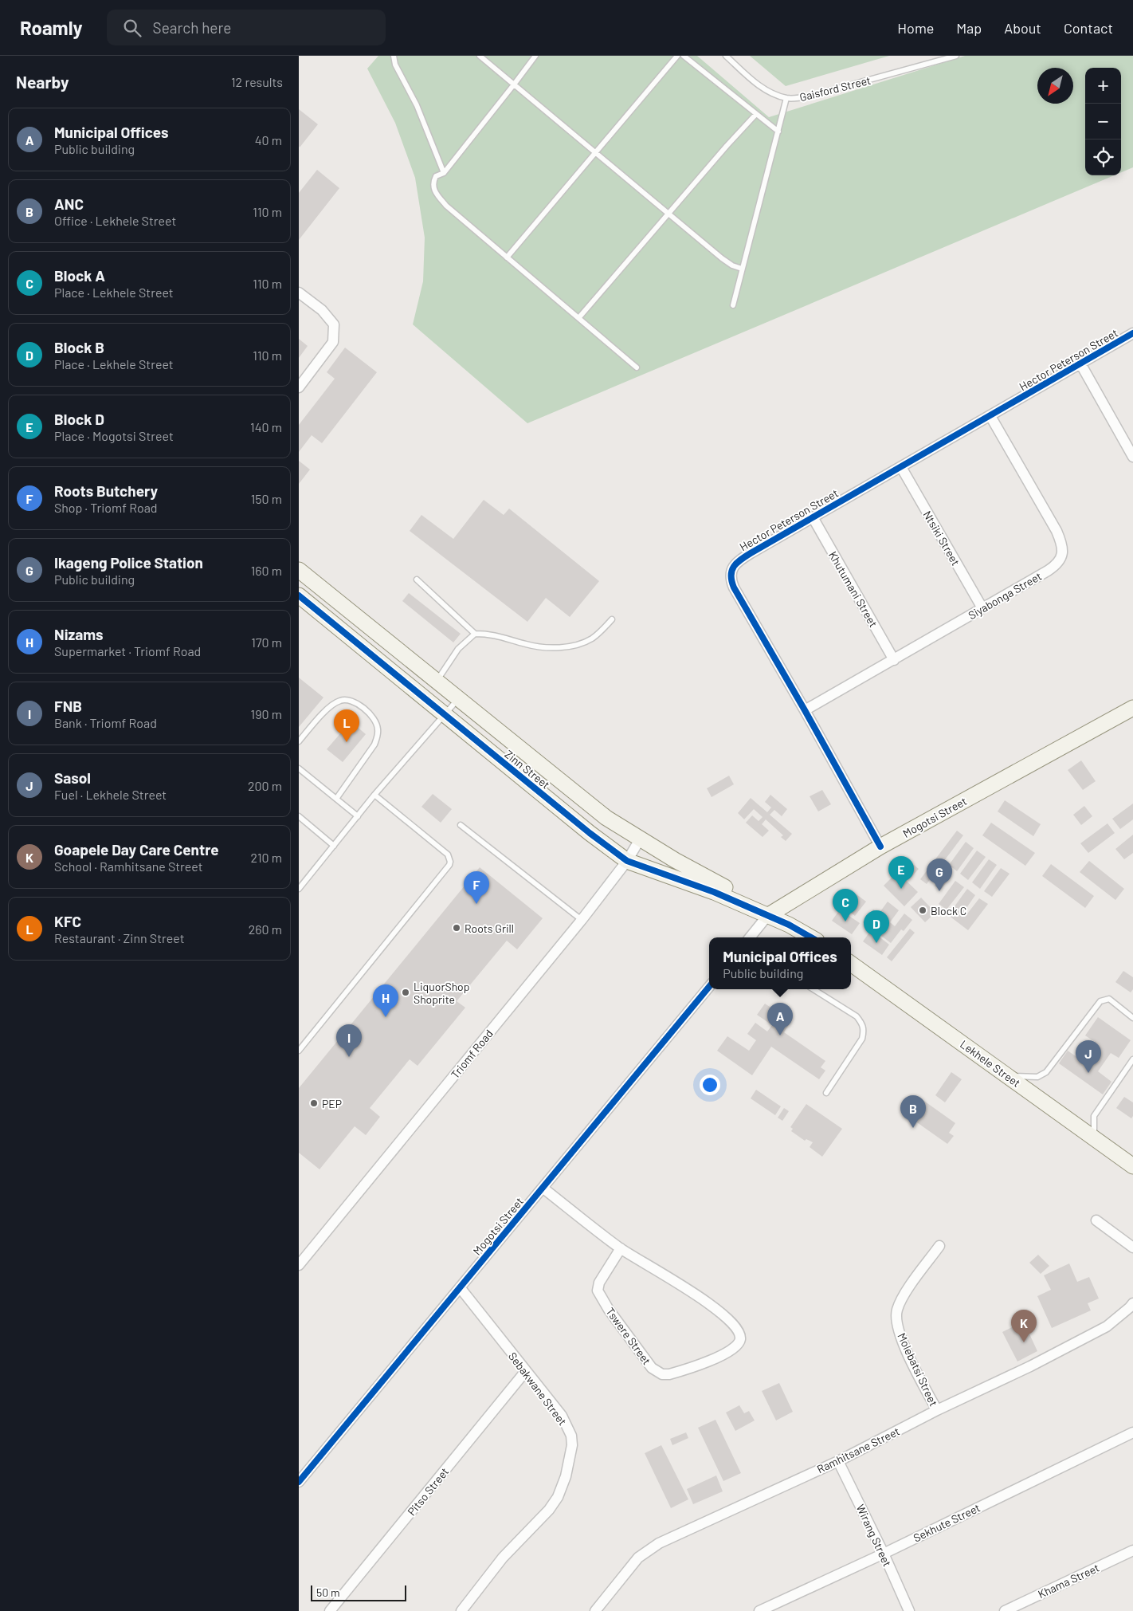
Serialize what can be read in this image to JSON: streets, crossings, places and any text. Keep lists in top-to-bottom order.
{
  "streets": {
    "street": [
      "Hector Peterson Street",
      "Ntsiki Street",
      "Khutumani Street",
      "Siyabonga Street",
      "Zinn Street",
      "Mogotsi Street",
      "Triomf Road",
      "Lekhele Street",
      "Tswere Street",
      "Molebatsi Street",
      "Sebakwane Street",
      "Ramhitsane Street",
      "Pitso Street",
      "Sekhute Street",
      "Wirang Street",
      "Khama Street"
    ],
    "lane": ["Gaisford Street"]
  },
  "crossings": [
    ["Hector Peterson Street", "Ntsiki Street"],
    ["Hector Peterson Street", "Khutumani Street"],
    ["Hector Peterson Street", "Siyabonga Street"],
    ["Hector Peterson Street", "Mogotsi Street"],
    ["Ntsiki Street", "Siyabonga Street"],
    ["Khutumani Street", "Siyabonga Street"],
    ["Zinn Street", "Mogotsi Street"],
    ["Zinn Street", "Triomf Road"],
    ["Mogotsi Street", "Tswere Street"],
    ["Mogotsi Street", "Sebakwane Street"],
    ["Molebatsi Street", "Ramhitsane Street"],
    ["Sebakwane Street", "Pitso Street"],
    ["Ramhitsane Street", "Wirang Street"],
    ["Sekhute Street", "Wirang Street"]
  ],
  "places": [
    "Block C",
    "Roots Grill",
    "LiquorShop Shoprite",
    "PEP"
  ],
  "scale_bar": "50 m",
  "north": "bottom left",
  "page": {
    "header": "Roamly",
    "search": "Search here",
    "nav": [
      "Home",
      "Map",
      "About",
      "Contact"
    ],
    "heading": ["Nearby", "12 results"],
    "map_buttons": ["+", "−"],
    "list": [
      {
        "mark": "A",
        "name": "Municipal Offices",
        "note": "Public building",
        "value": "40 m"
      },
      {
        "mark": "B",
        "name": "ANC",
        "note": "Office · Lekhele Street",
        "value": "110 m"
      },
      {
        "mark": "C",
        "name": "Block A",
        "note": "Place · Lekhele Street",
        "value": "110 m"
      },
      {
        "mark": "D",
        "name": "Block B",
        "note": "Place · Lekhele Street",
        "value": "110 m"
      },
      {
        "mark": "E",
        "name": "Block D",
        "note": "Place · Mogotsi Street",
        "value": "140 m"
      },
      {
        "mark": "F",
        "name": "Roots Butchery",
        "note": "Shop · Triomf Road",
        "value": "150 m"
      },
      {
        "mark": "G",
        "name": "Ikageng Police Station",
        "note": "Public building",
        "value": "160 m"
      },
      {
        "mark": "H",
        "name": "Nizams",
        "note": "Supermarket · Triomf Road",
        "value": "170 m"
      },
      {
        "mark": "I",
        "name": "FNB",
        "note": "Bank · Triomf Road",
        "value": "190 m"
      },
      {
        "mark": "J",
        "name": "Sasol",
        "note": "Fuel · Lekhele Street",
        "value": "200 m"
      },
      {
        "mark": "K",
        "name": "Goapele Day Care Centre",
        "note": "School · Ramhitsane Street",
        "value": "210 m"
      },
      {
        "mark": "L",
        "name": "KFC",
        "note": "Restaurant · Zinn Street",
        "value": "260 m"
      }
    ],
    "pins": [
      "L",
      "E",
      "G",
      "F",
      "C",
      "D",
      "H",
      "A",
      "I",
      "J",
      "B",
      "K"
    ],
    "popup": ["Municipal Offices", "Public building"],
    "scale": "50 m"
  }
}
